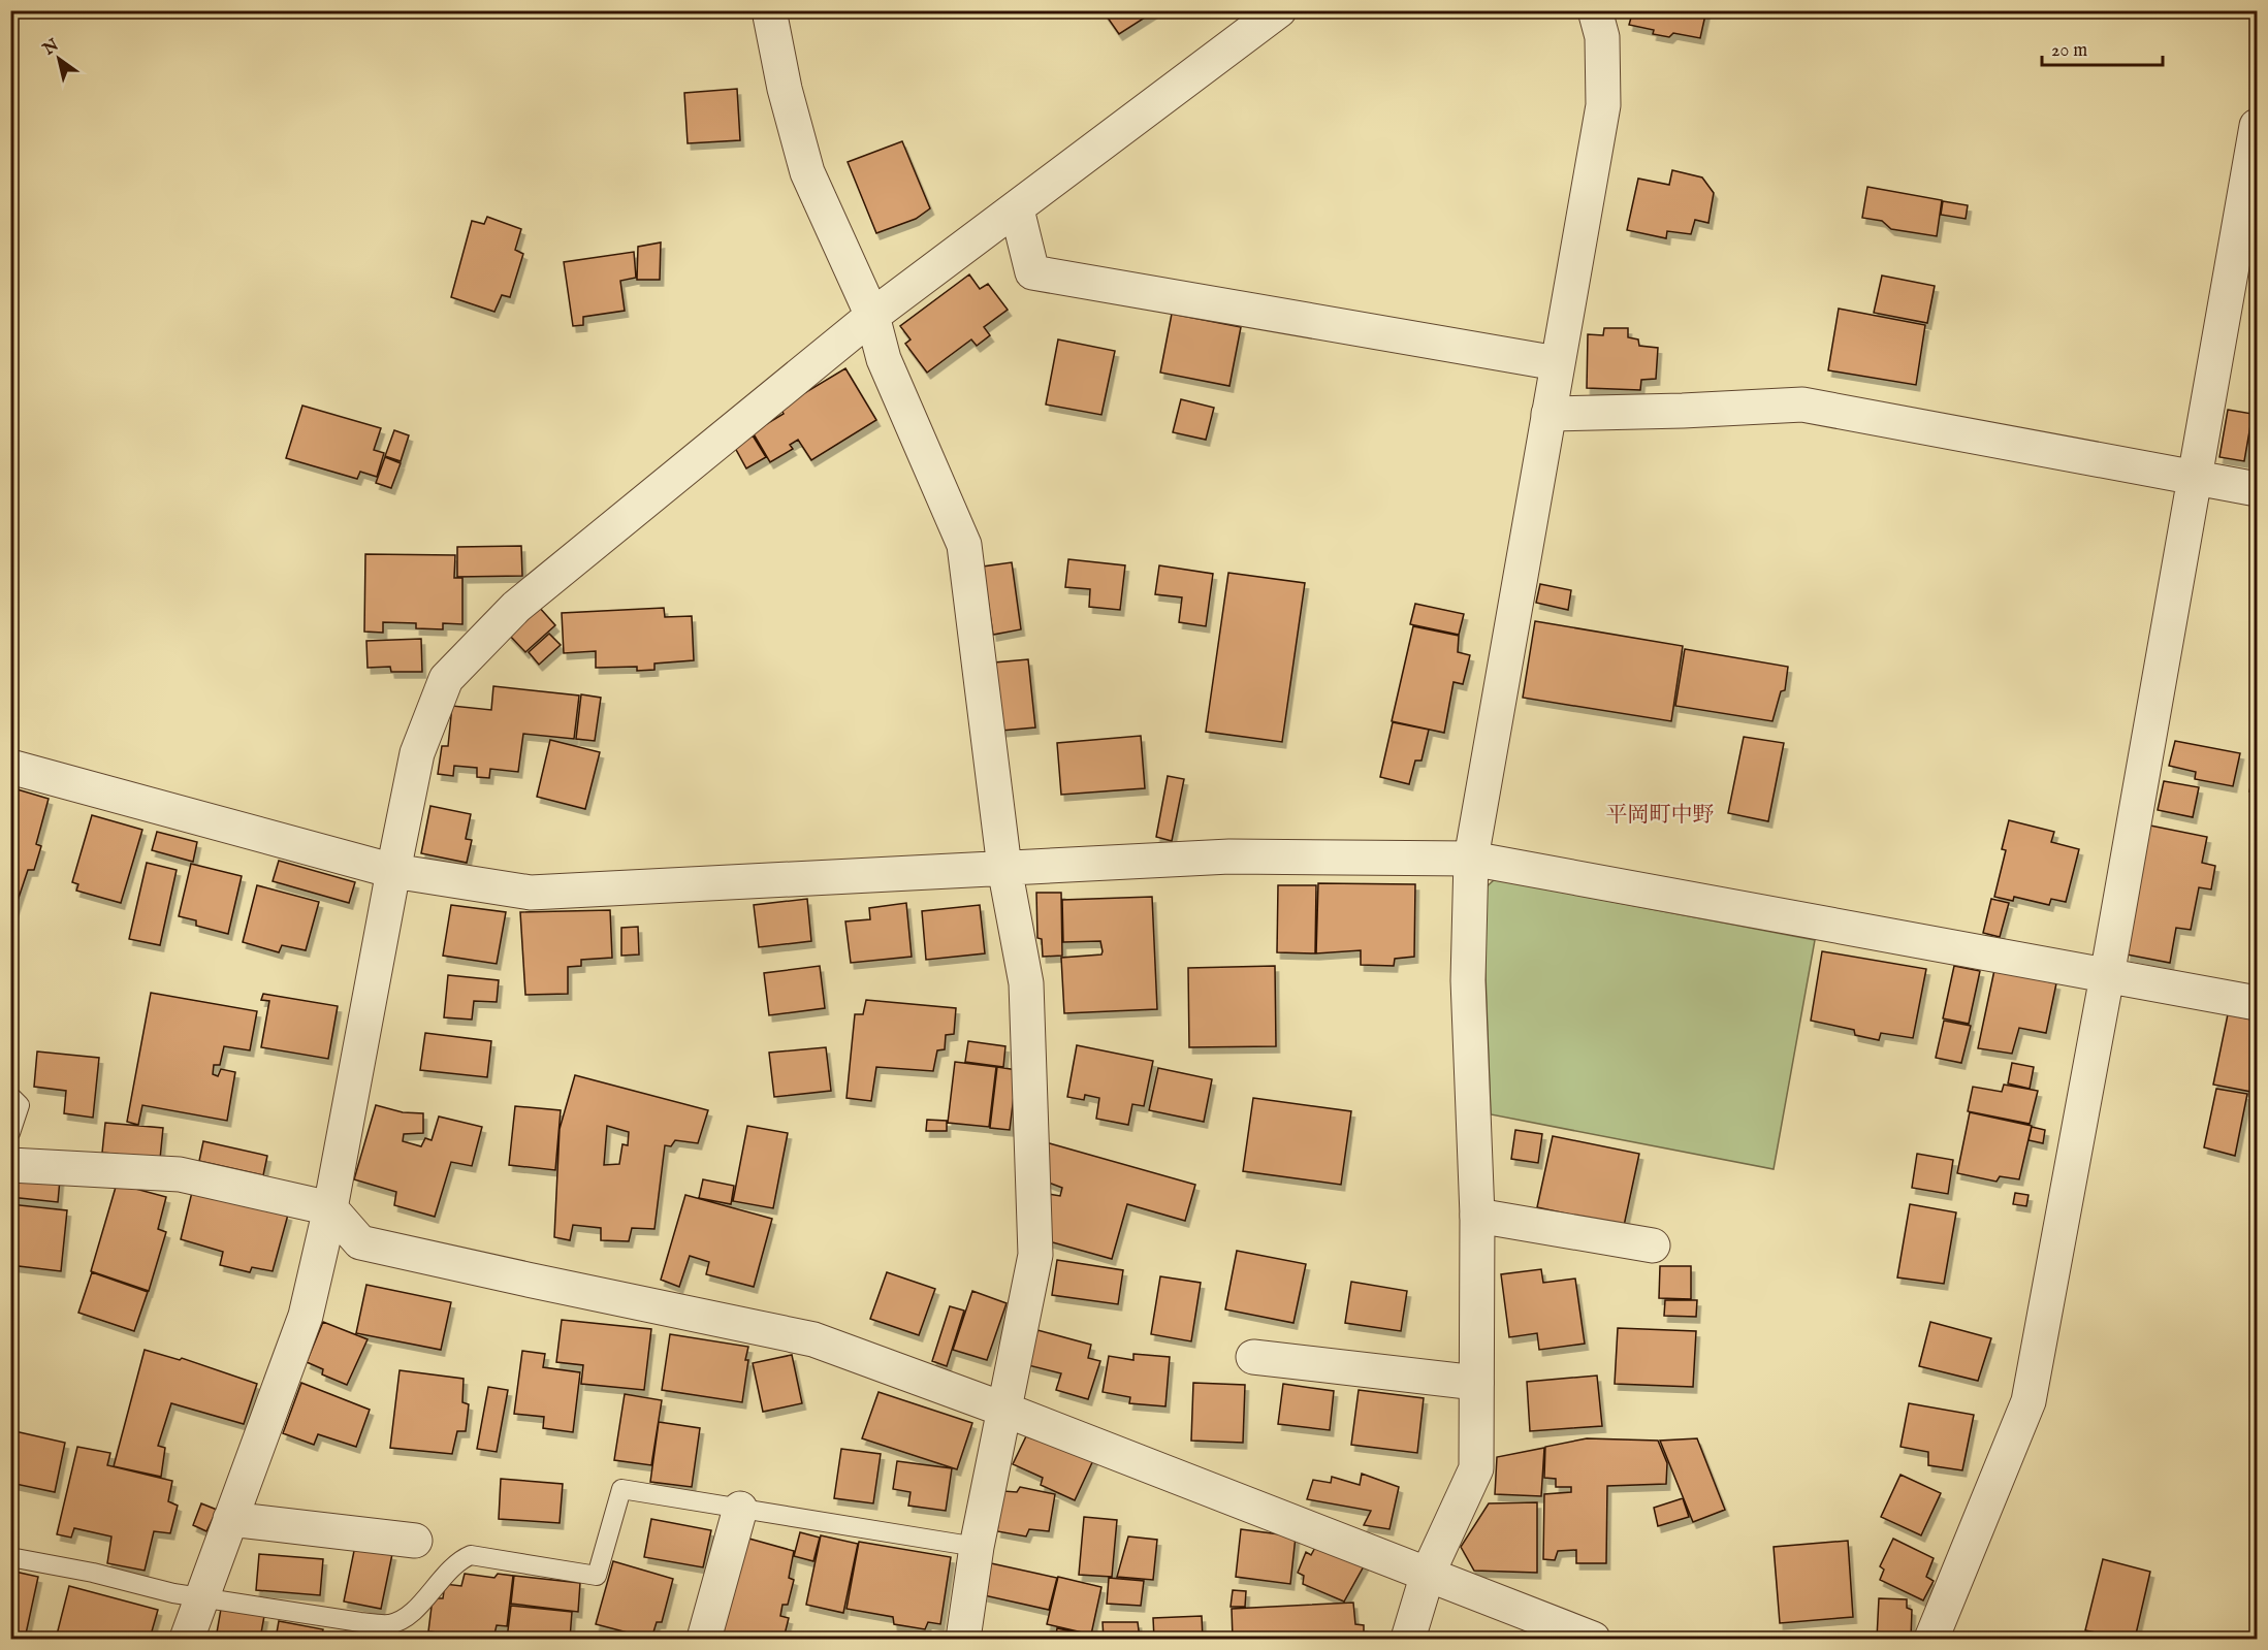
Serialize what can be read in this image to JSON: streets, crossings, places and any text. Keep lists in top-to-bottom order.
{
  "districts": ["平岡町中野"],
  "scale_bar": "20 m",
  "north": "top left"
}
